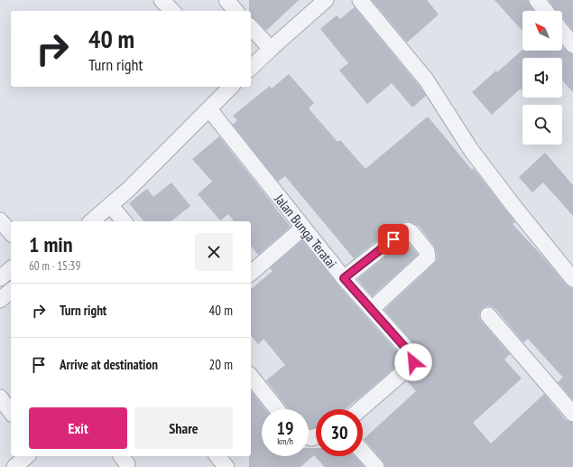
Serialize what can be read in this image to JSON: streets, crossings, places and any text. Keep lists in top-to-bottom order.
{
  "streets": {
    "street": ["Jalan Bunga Teratai"]
  },
  "north": "top left",
  "page": {
    "turn": ["40 m", "Turn right"],
    "heading": ["1 min", "60 m · 15:39"],
    "list": [
      {
        "name": "Turn right",
        "value": "40 m"
      },
      {
        "name": "Arrive at destination",
        "value": "20 m"
      }
    ],
    "buttons": ["Exit", "Share"],
    "speed": "19 km/h",
    "limit": "30"
  }
}
